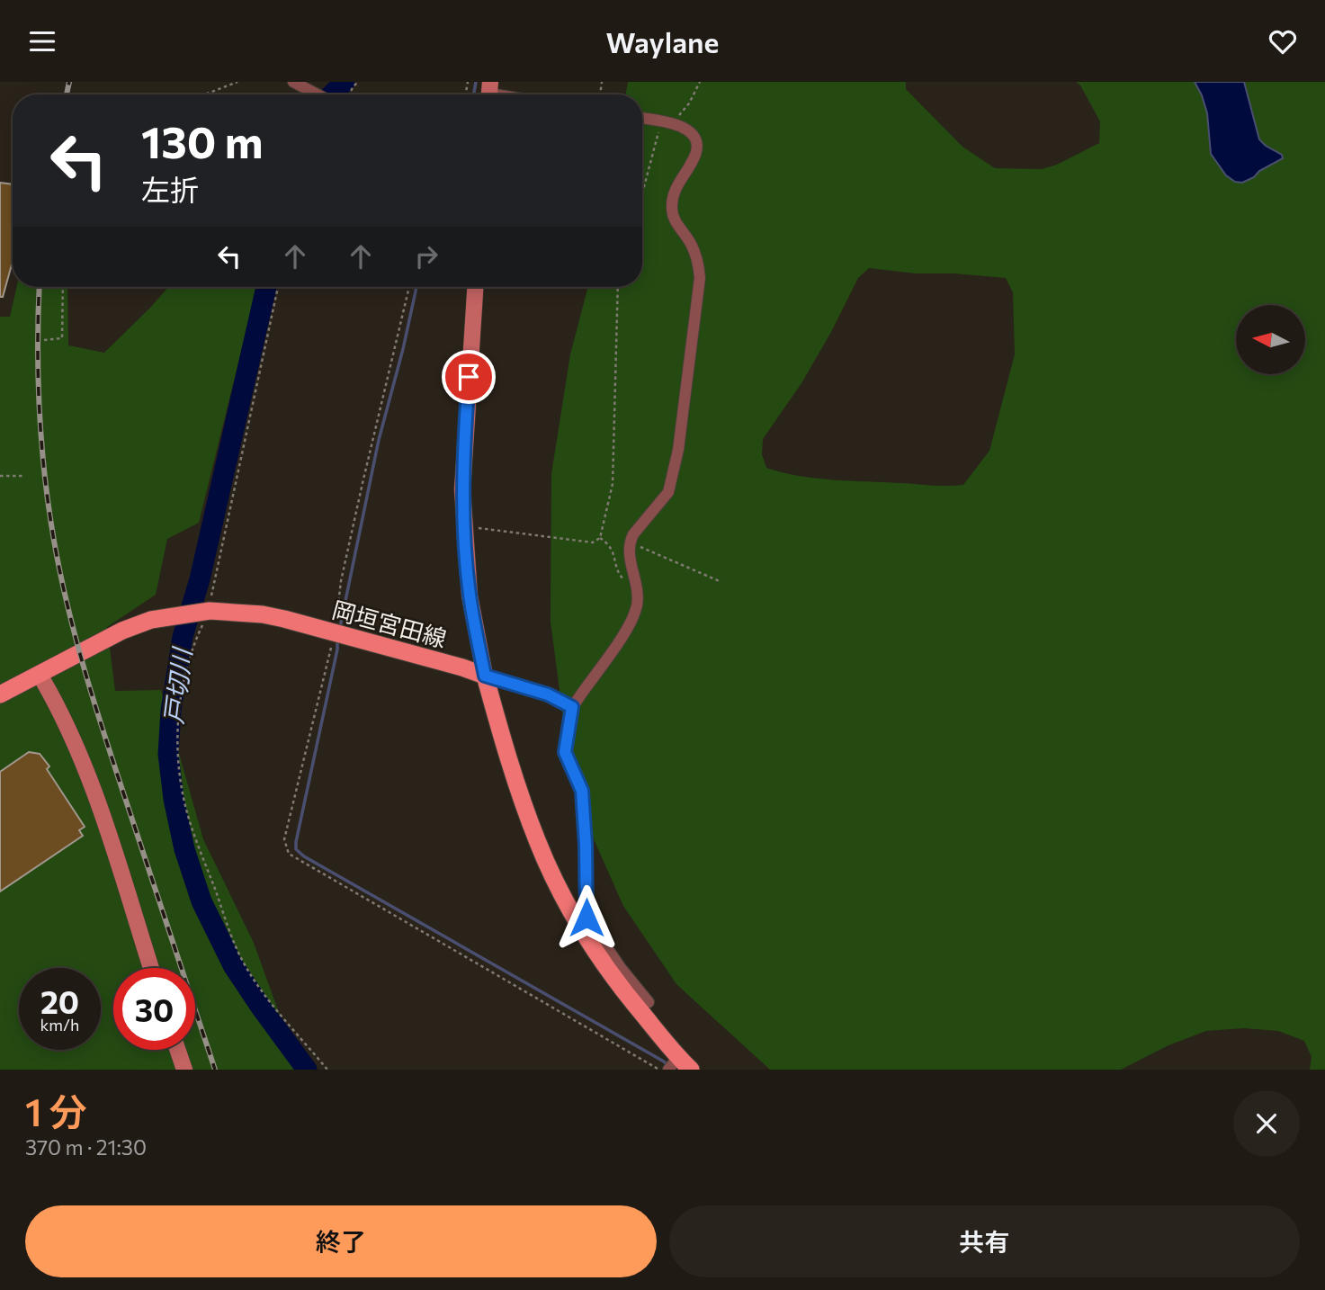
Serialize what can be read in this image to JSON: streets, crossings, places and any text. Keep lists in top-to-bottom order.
{
  "streets": {
    "main road": ["岡垣宮田線"]
  },
  "water": ["戸切川"],
  "north": "left",
  "page": {
    "header": "Waylane",
    "turn": ["130 m", "左折"],
    "speed": "20 km/h",
    "limit": "30",
    "heading": ["1 分", "370 m · 21:30"],
    "buttons": ["終了", "共有"]
  }
}
